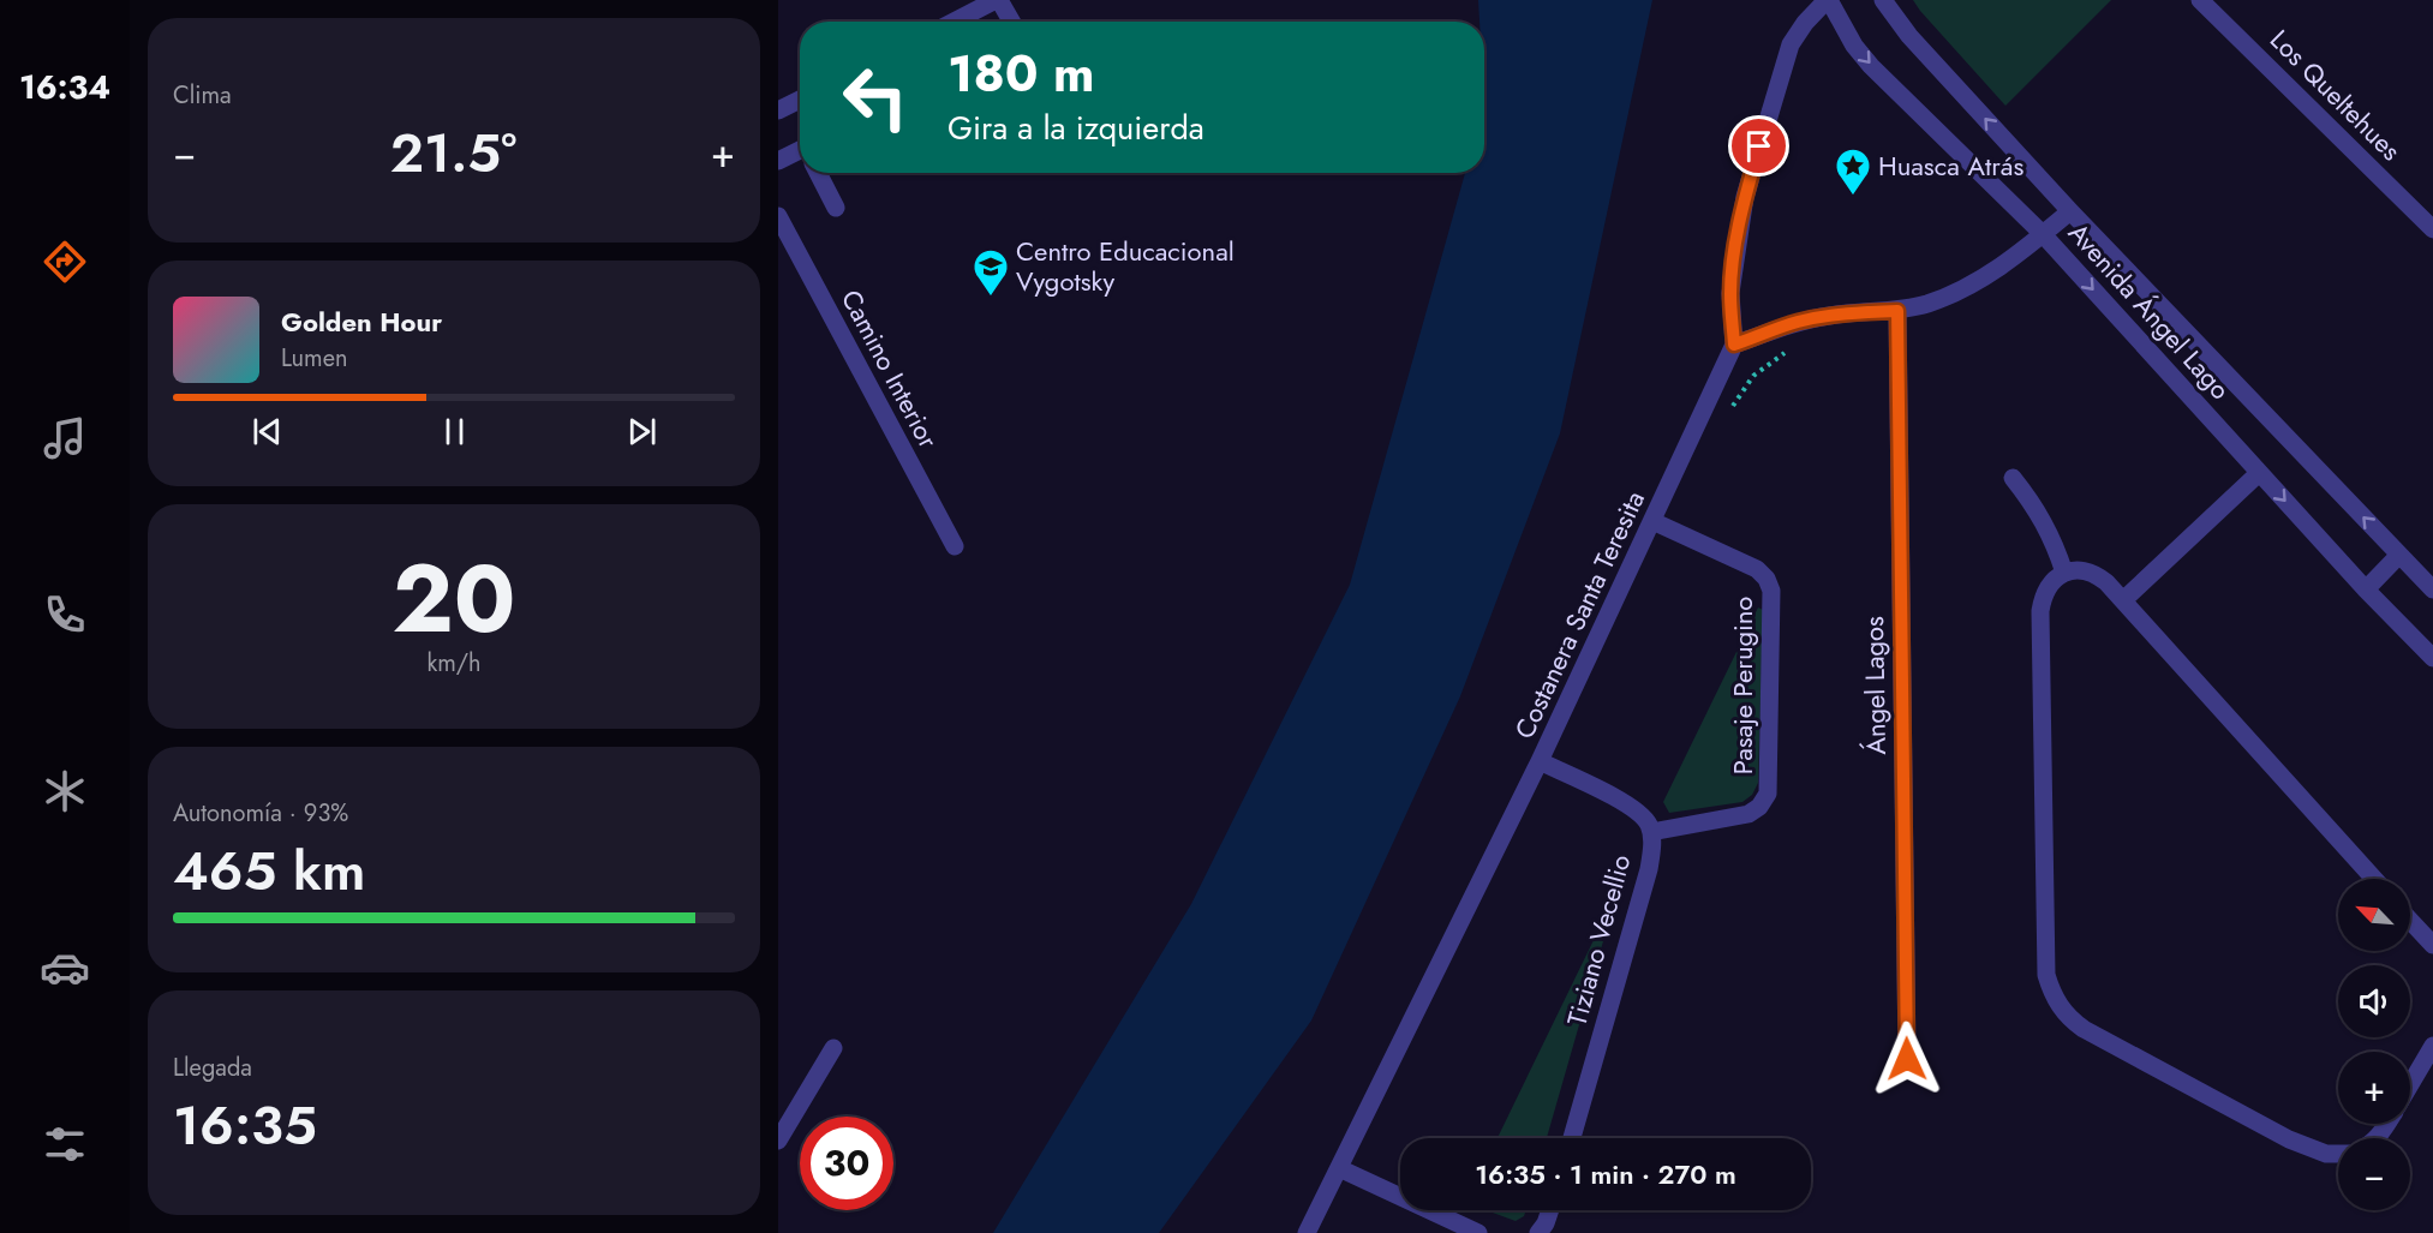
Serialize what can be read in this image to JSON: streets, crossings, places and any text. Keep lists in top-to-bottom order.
{
  "streets": {
    "street": [
      "Los Queltehues",
      "Avenida Ángel Lago",
      "Camino Interior",
      "Costanera Santa Teresita",
      "Pasaje Perugino",
      "Ángel Lagos",
      "Tiziano Vecellio"
    ]
  },
  "crossings": [
    ["Avenida Ángel Lago", "Costanera Santa Teresita"],
    ["Costanera Santa Teresita", "Pasaje Perugino"],
    ["Costanera Santa Teresita", "Tiziano Vecellio"],
    ["Pasaje Perugino", "Tiziano Vecellio"]
  ],
  "places": {
    "place": ["Huasca Atrás"],
    "school or university": ["Centro Educacional Vygotsky"]
  },
  "north": "top left",
  "page": {
    "tabs": "16:34",
    "tile": [
      "Clima",
      ["20", "km/h"],
      ["Autonomía · 93%", "465 km"],
      ["Llegada", "16:35"]
    ],
    "turn": ["180 m", "Gira a la izquierda"],
    "heat": ["−", "21.5°", "+"],
    "song": ["Golden Hour", "Lumen"],
    "map_buttons": ["+", "−"],
    "limit": "30",
    "trip": "16:35 · 1 min · 270 m"
  }
}
